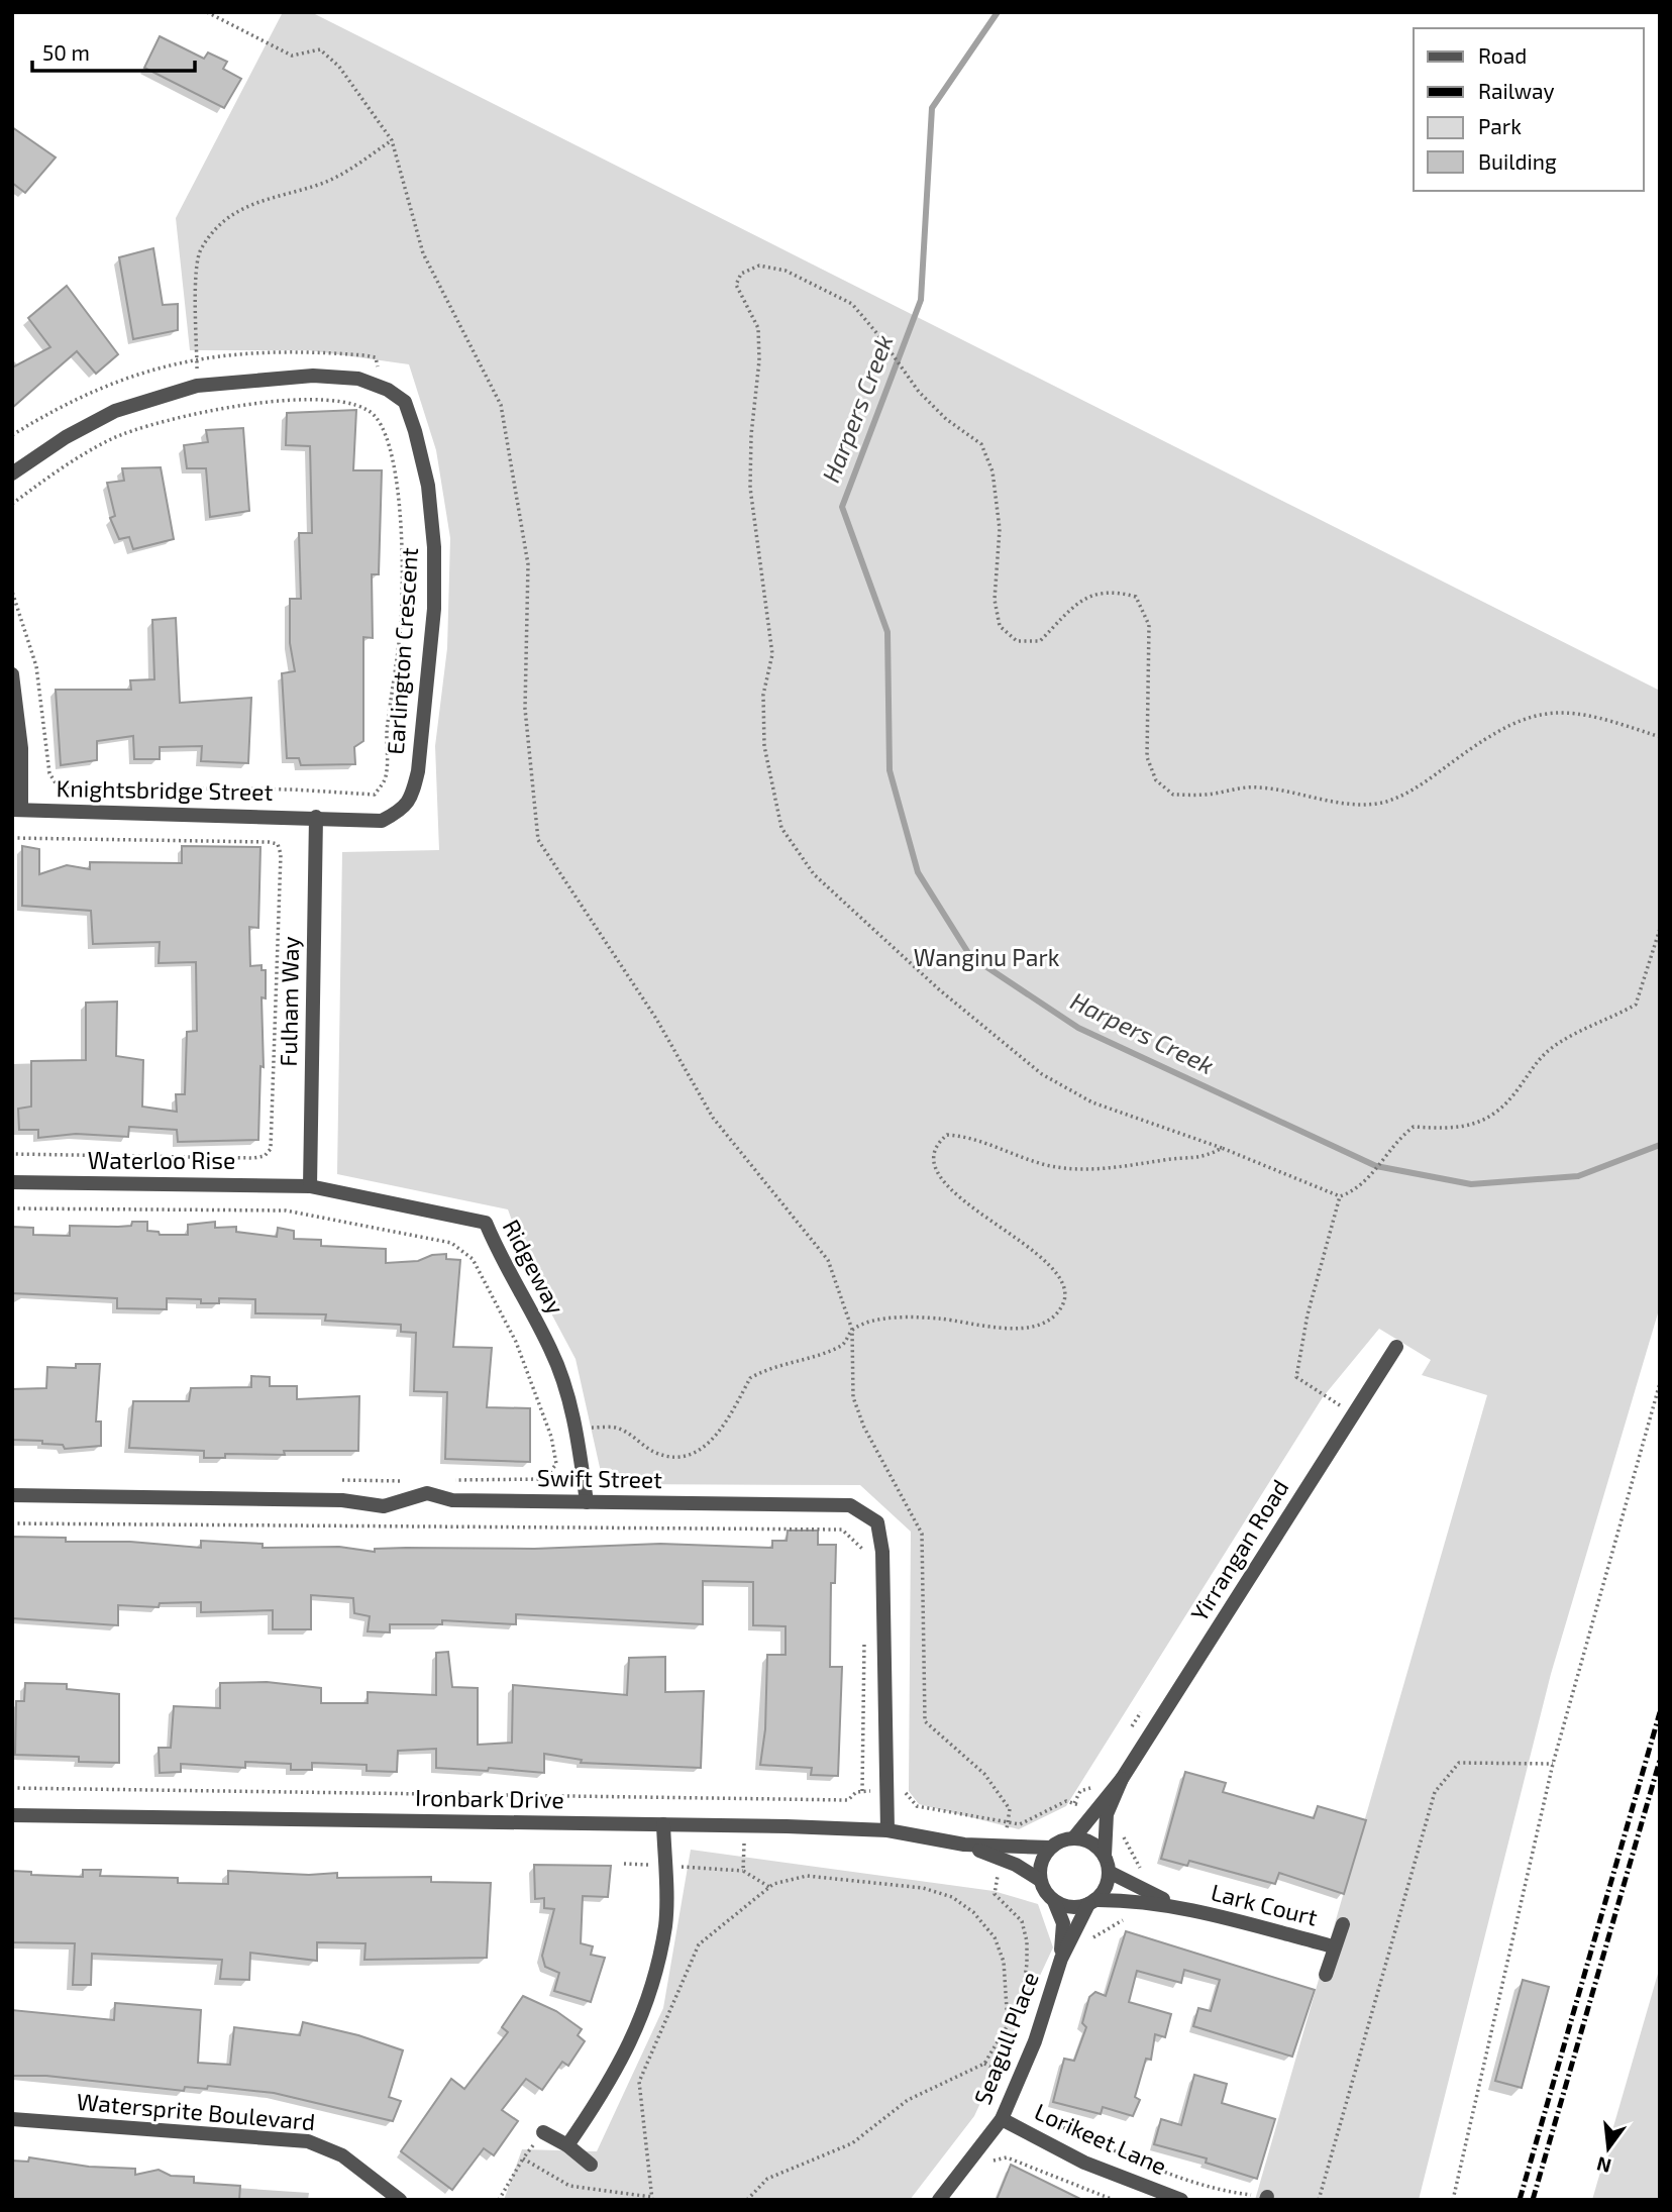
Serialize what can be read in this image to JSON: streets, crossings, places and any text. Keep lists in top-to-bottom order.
{
  "streets": {
    "street": [
      "Earlington Crescent",
      "Knightsbridge Street",
      "Fulham Way",
      "Waterloo Rise",
      "Ridgeway",
      "Swift Street",
      "Yirrangan Road",
      "Ironbark Drive",
      "Lark Court",
      "Seagull Place",
      "Watersprite Boulevard",
      "Lorikeet Lane"
    ]
  },
  "crossings": [
    ["Earlington Crescent", "Knightsbridge Street"],
    ["Earlington Crescent", "Fulham Way"],
    ["Knightsbridge Street", "Fulham Way"],
    ["Fulham Way", "Waterloo Rise"],
    ["Fulham Way", "Ridgeway"],
    ["Waterloo Rise", "Ridgeway"],
    ["Ridgeway", "Swift Street"],
    ["Swift Street", "Ironbark Drive"],
    ["Yirrangan Road", "Ironbark Drive"],
    ["Yirrangan Road", "Lark Court"],
    ["Yirrangan Road", "Seagull Place"],
    ["Ironbark Drive", "Lark Court"],
    ["Ironbark Drive", "Seagull Place"],
    ["Lark Court", "Seagull Place"],
    ["Seagull Place", "Lorikeet Lane"]
  ],
  "water": ["Harpers Creek"],
  "parks": ["Wanginu Park"],
  "legend": [
    "Road",
    "Railway",
    "Park",
    "Building"
  ],
  "scale_bar": "50 m",
  "north": "bottom"
}
